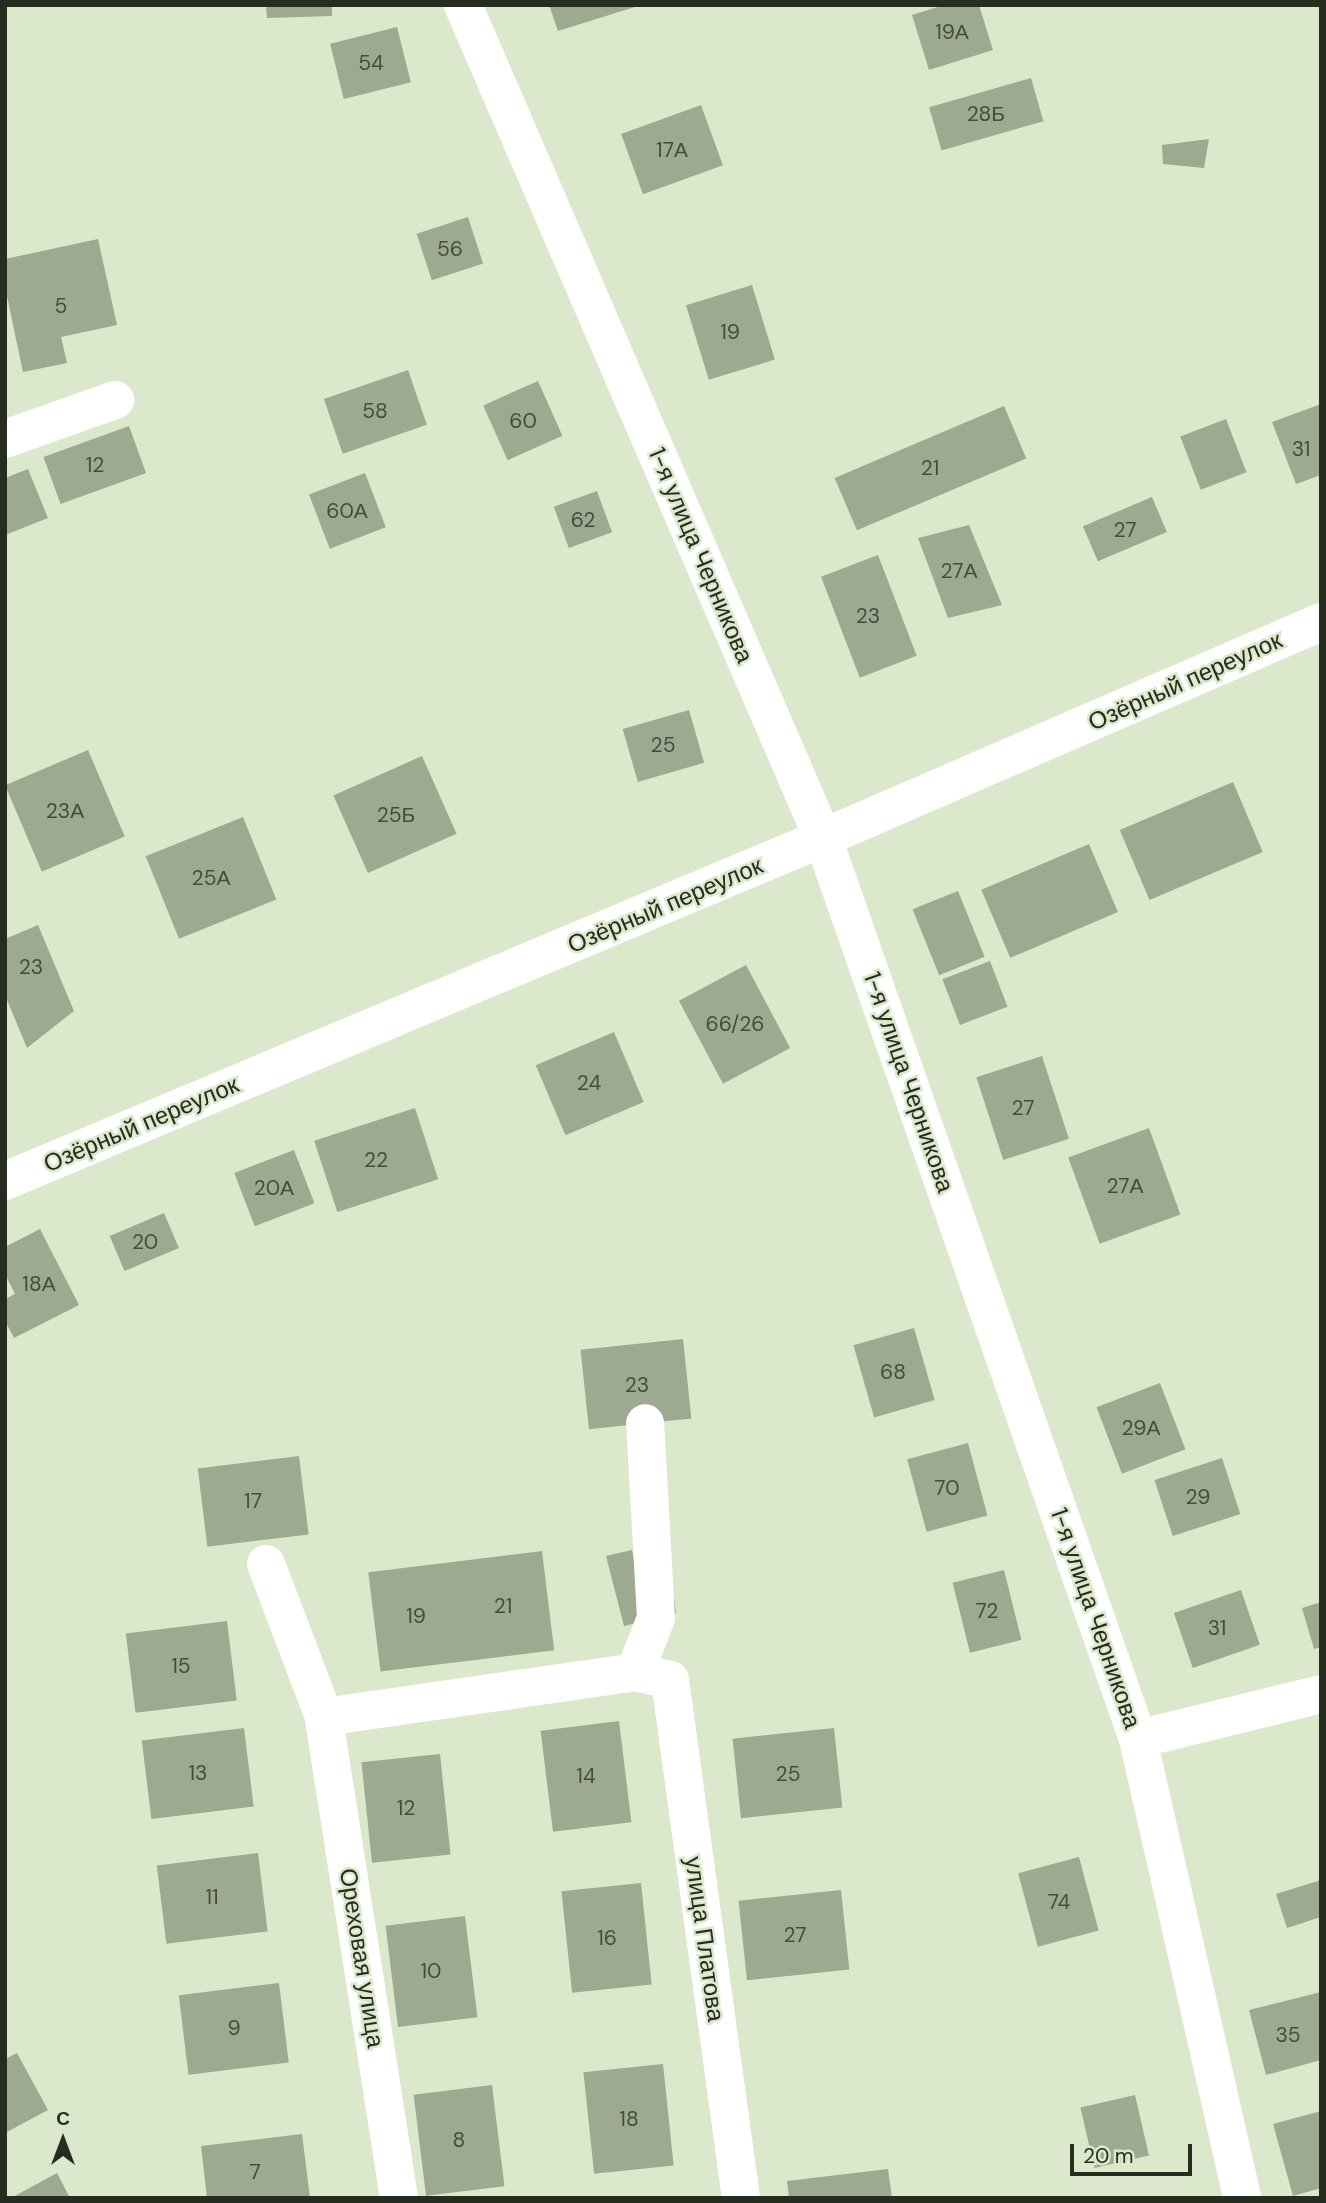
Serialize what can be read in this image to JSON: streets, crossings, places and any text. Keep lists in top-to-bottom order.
{
  "streets": {
    "street": [
      "1-я улица Черникова",
      "Озёрный переулок",
      "улица Платова",
      "Ореховая улица"
    ]
  },
  "crossings": [
    ["1-я улица Черникова", "Озёрный переулок"]
  ],
  "house_numbers": [
    "19А",
    "54",
    "28Б",
    "17А",
    "56",
    "5",
    "19",
    "58",
    "60",
    "31",
    "12",
    "21",
    "60А",
    "62",
    "27",
    "27А",
    "23",
    "25",
    "23А",
    "25Б",
    "25А",
    "23",
    "66/26",
    "24",
    "27",
    "22",
    "27А",
    "20А",
    "20",
    "18А",
    "68",
    "23",
    "29А",
    "70",
    "29",
    "17",
    "21",
    "72",
    "19",
    "31",
    "15",
    "13",
    "25",
    "14",
    "12",
    "11",
    "74",
    "27",
    "16",
    "10",
    "9",
    "35",
    "18",
    "8",
    "7"
  ],
  "scale_bar": "20 m",
  "north": "top"
}
